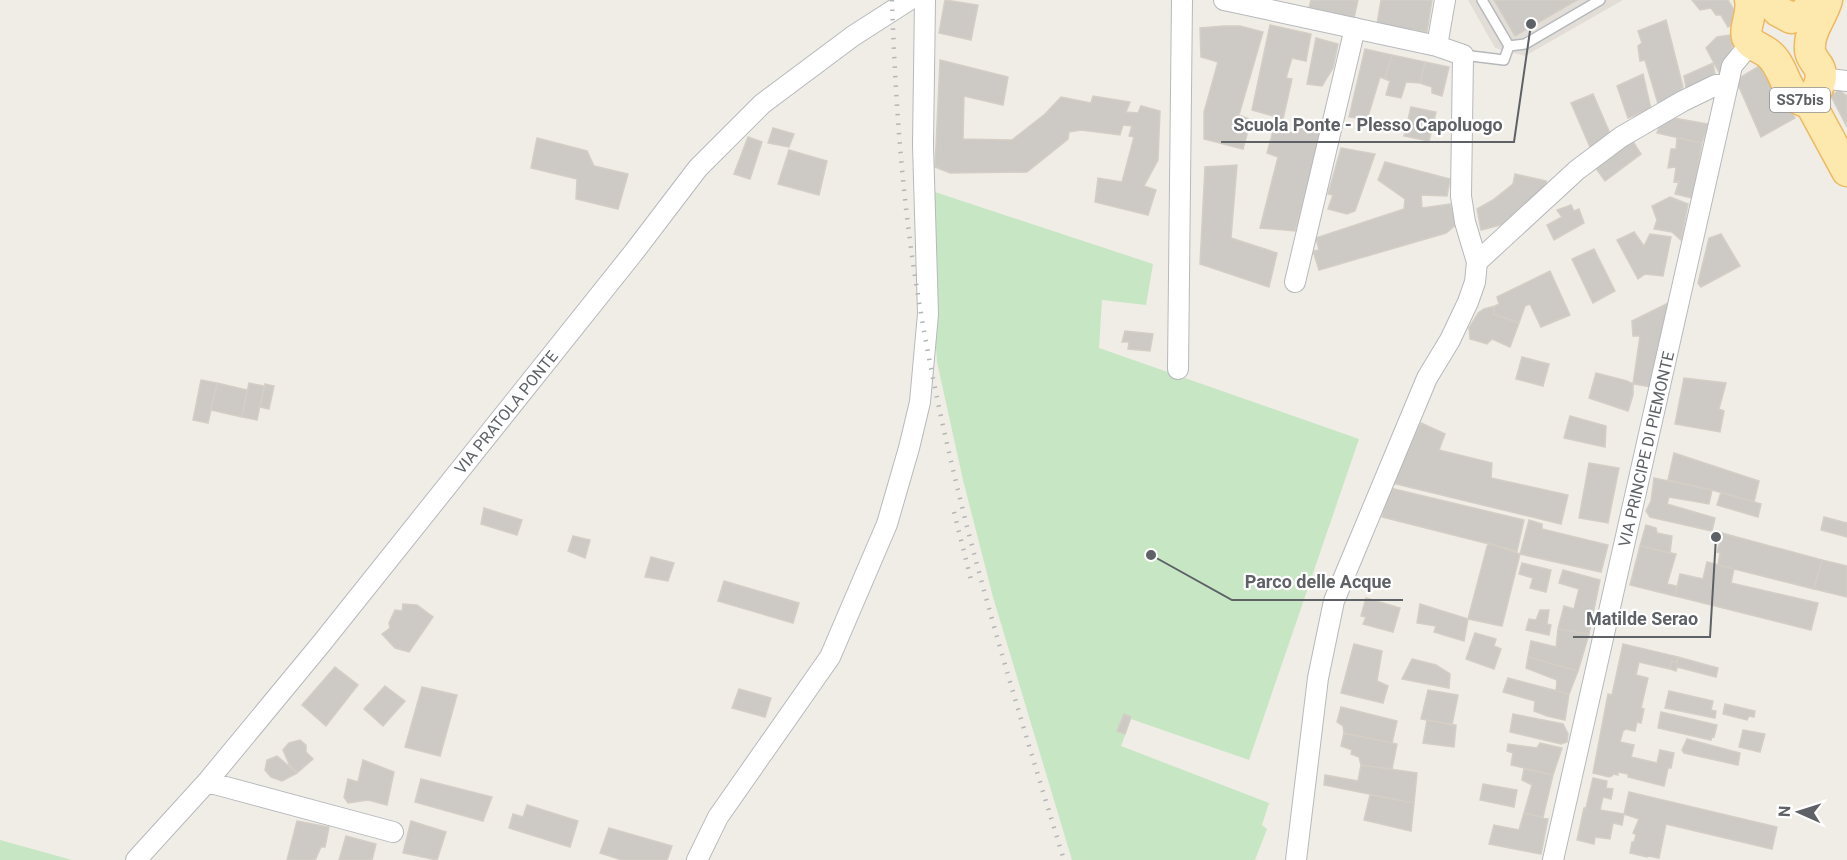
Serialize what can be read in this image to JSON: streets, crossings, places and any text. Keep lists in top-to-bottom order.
{
  "streets": {
    "main road": ["SS7bis"],
    "street": ["VIA PRATOLA PONTE", "VIA PRINCIPE DI PIEMONTE"]
  },
  "crossings": [
    ["SS7bis", "VIA PRINCIPE DI PIEMONTE"]
  ],
  "places": ["Scuola Ponte - Plesso Capoluogo", "Matilde Serao", "Parco delle Acque"],
  "north": "left"
}
